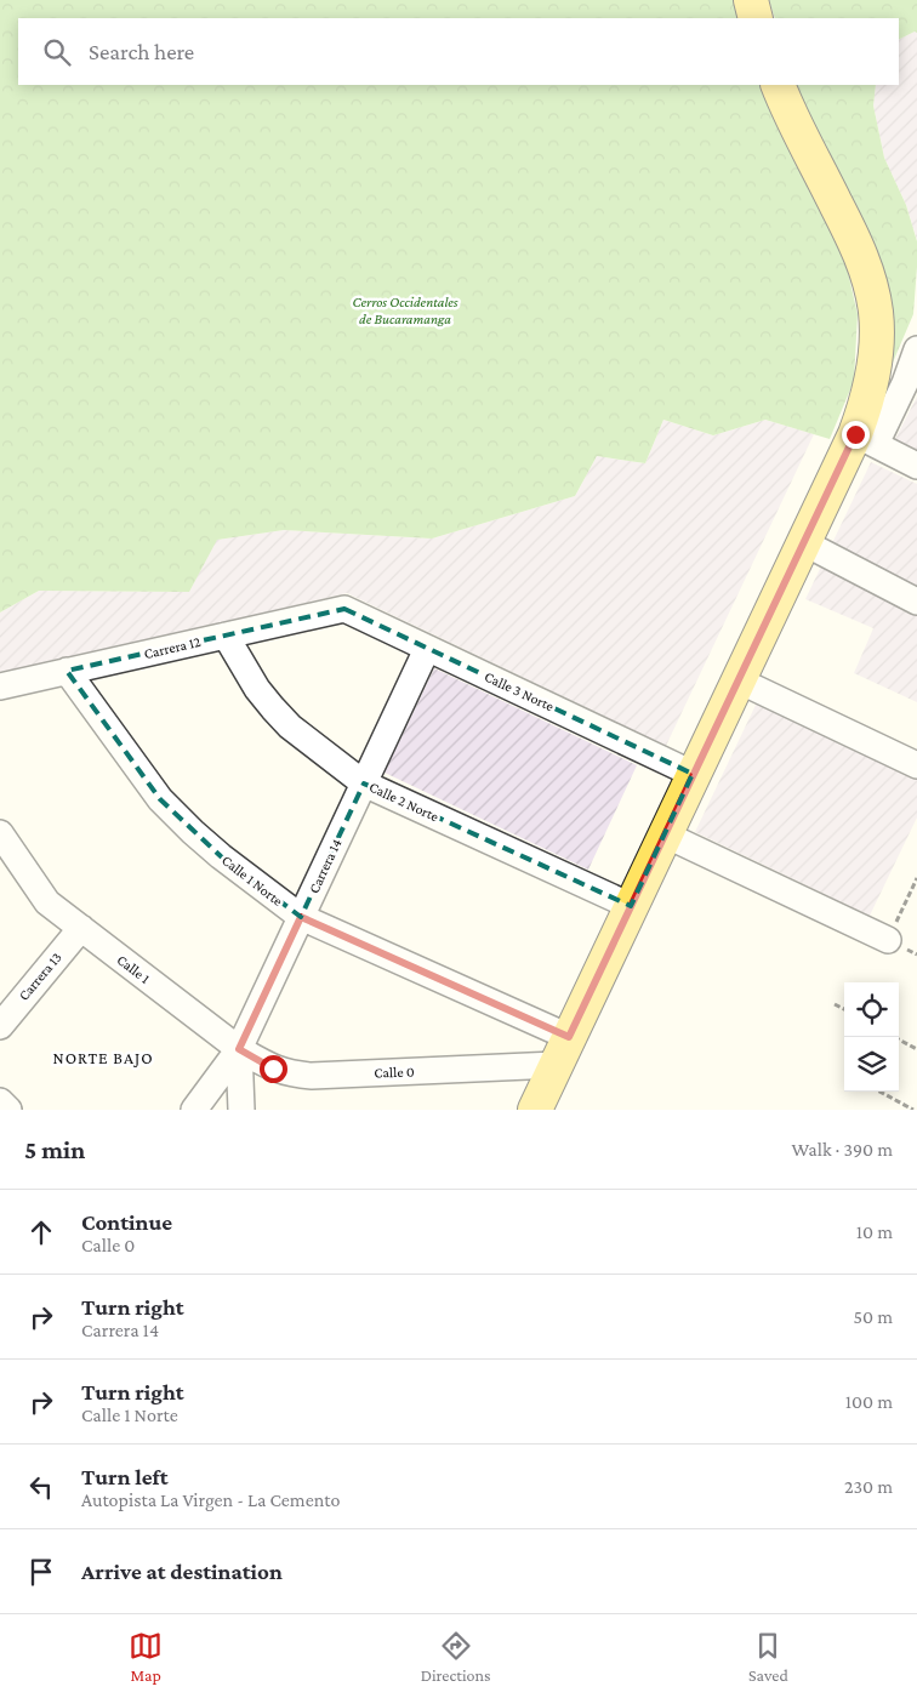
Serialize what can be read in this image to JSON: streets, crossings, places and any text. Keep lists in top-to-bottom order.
{
  "streets": {
    "street": [
      "Carrera 12",
      "Calle 3 Norte",
      "Calle 2 Norte",
      "Carrera 14",
      "Calle 1 Norte",
      "Calle 1",
      "Carrera 13",
      "Calle 0"
    ]
  },
  "crossings": [
    ["Carrera 12", "Calle 3 Norte"],
    ["Carrera 12", "Calle 2 Norte"],
    ["Carrera 12", "Calle 1 Norte"],
    ["Calle 3 Norte", "Carrera 14"],
    ["Calle 2 Norte", "Carrera 14"],
    ["Carrera 14", "Calle 1 Norte"],
    ["Carrera 14", "Calle 1"],
    ["Carrera 14", "Calle 0"],
    ["Calle 1 Norte", "Calle 0"],
    ["Calle 1", "Carrera 13"],
    ["Calle 1", "Calle 0"]
  ],
  "districts": ["NORTE BAJO"],
  "parks": ["Cerros Occidentales de Bucaramanga"],
  "page": {
    "search": "Search here",
    "heading": ["5 min", "Walk · 390 m"],
    "list": [
      ["Continue", "Calle 0", "10 m"],
      ["Turn right", "Carrera 14", "50 m"],
      ["Turn right", "Calle 1 Norte", "100 m"],
      ["Turn left", "Autopista La Virgen - La Cemento", "230 m"],
      "Arrive at destination"
    ],
    "nav": ["Map", "Directions", "Saved"]
  }
}
